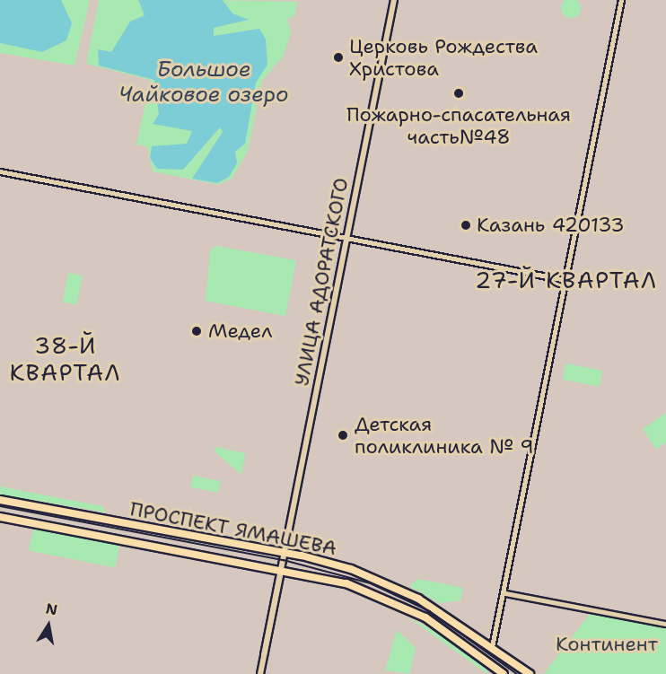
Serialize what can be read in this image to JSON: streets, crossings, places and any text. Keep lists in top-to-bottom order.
{
  "streets": {
    "main road": ["ПРОСПЕКТ ЯМАШЕВА"],
    "street": ["УЛИЦА АДОРАТСКОГО"]
  },
  "crossings": [
    ["УЛИЦА АДОРАТСКОГО", "ПРОСПЕКТ ЯМАШЕВА"]
  ],
  "districts": ["27-Й КВАРТАЛ", "38-Й КВАРТАЛ"],
  "water": ["Большое Чайковое озеро"],
  "parks": ["Континент"],
  "places": [
    "Церковь Рождества Христова",
    "Пожарно-спасательная часть№48",
    "Казань 420133",
    "Медел",
    "Детская поликлиника № 9"
  ],
  "north": "top"
}
